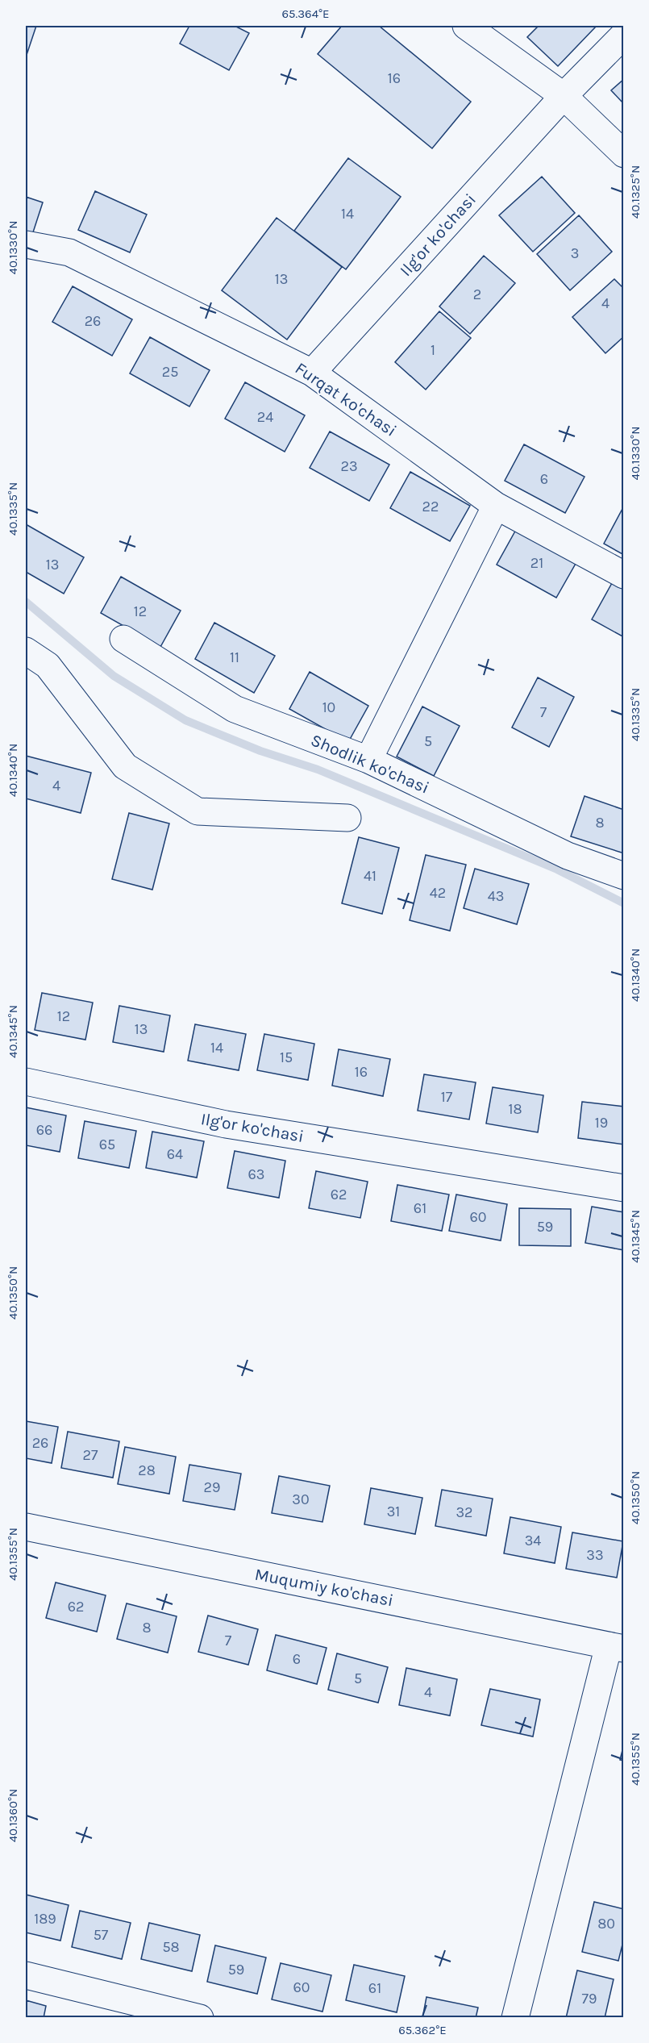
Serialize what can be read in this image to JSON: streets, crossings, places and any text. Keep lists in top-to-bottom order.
{
  "streets": {
    "street": [
      "Ilg'or ko'chasi",
      "Furqat ko'chasi",
      "Shodlik ko'chasi",
      "Muqumiy ko'chasi"
    ]
  },
  "crossings": [
    ["Ilg'or ko'chasi", "Furqat ko'chasi"]
  ],
  "house_numbers": [
    "16",
    "14",
    "3",
    "13",
    "2",
    "4",
    "26",
    "1",
    "25",
    "24",
    "23",
    "6",
    "22",
    "21",
    "13",
    "12",
    "11",
    "10",
    "7",
    "5",
    "4",
    "8",
    "41",
    "42",
    "43",
    "12",
    "13",
    "14",
    "15",
    "16",
    "17",
    "18",
    "19",
    "66",
    "65",
    "64",
    "63",
    "62",
    "61",
    "60",
    "59",
    "26",
    "27",
    "28",
    "29",
    "30",
    "31",
    "32",
    "34",
    "33",
    "62",
    "8",
    "7",
    "6",
    "5",
    "4",
    "189",
    "80",
    "57",
    "58",
    "59",
    "60",
    "61",
    "79"
  ],
  "coordinates": [
    "65.364°E",
    "40.1325°N",
    "40.1330°N",
    "40.1335°N",
    "40.1340°N",
    "40.1345°N",
    "40.1350°N",
    "40.1355°N",
    "40.1360°N",
    "65.362°E"
  ]
}
